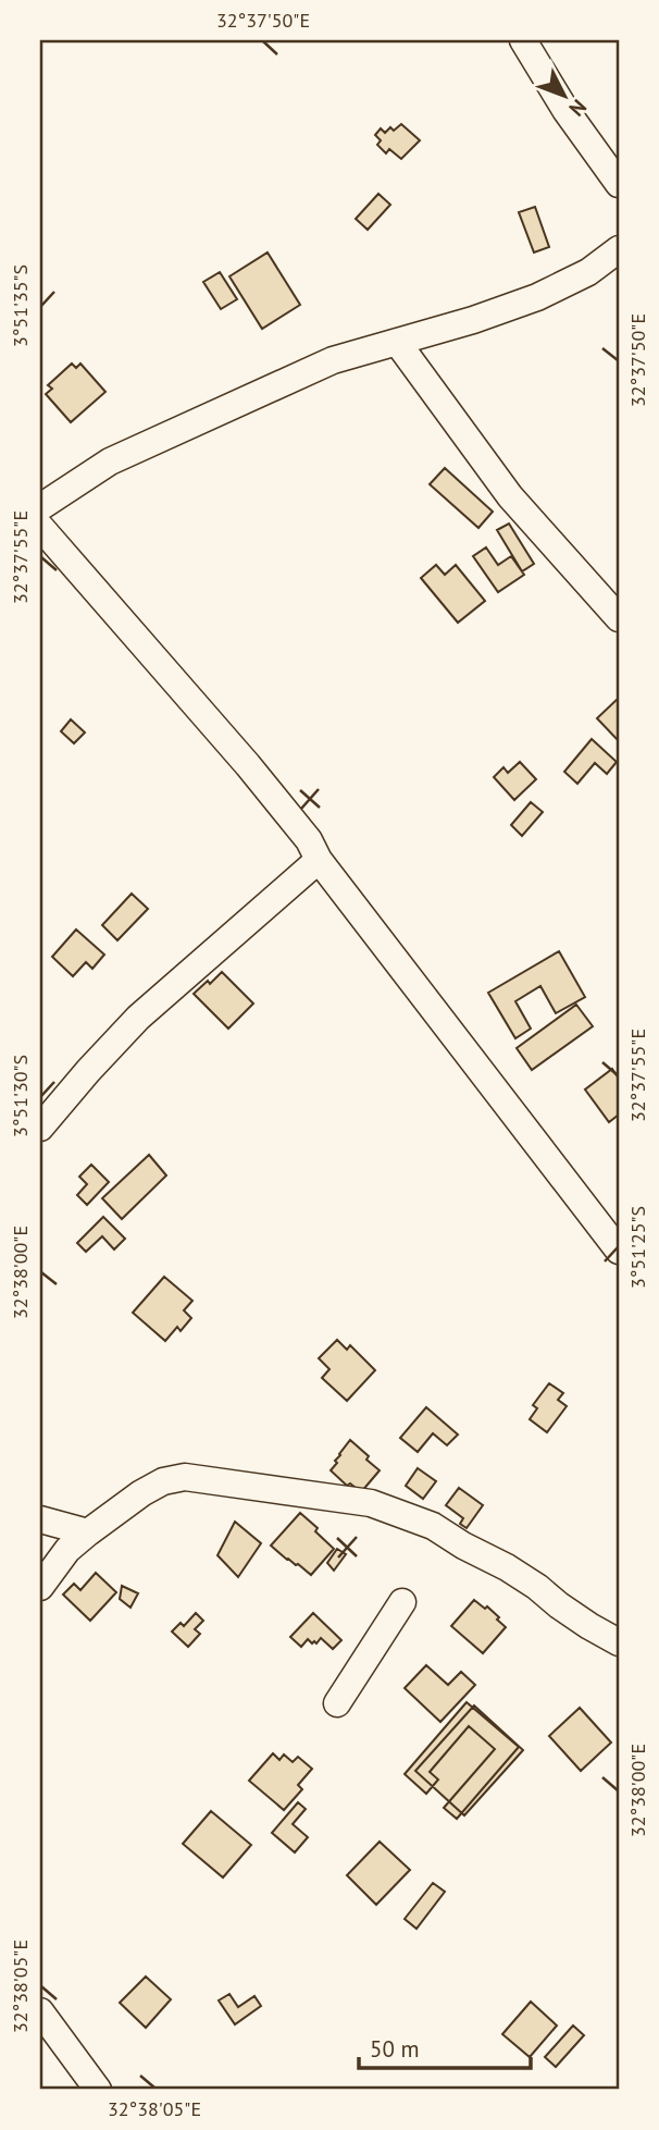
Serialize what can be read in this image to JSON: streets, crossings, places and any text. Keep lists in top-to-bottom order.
{
  "scale_bar": "50 m",
  "north": "bottom right",
  "coordinates": [
    "32°37'50\"E",
    "3°51'35\"S",
    "32°37'55\"E",
    "3°51'30\"S",
    "3°51'25\"S",
    "32°38'00\"E",
    "32°38'05\"E"
  ]
}
